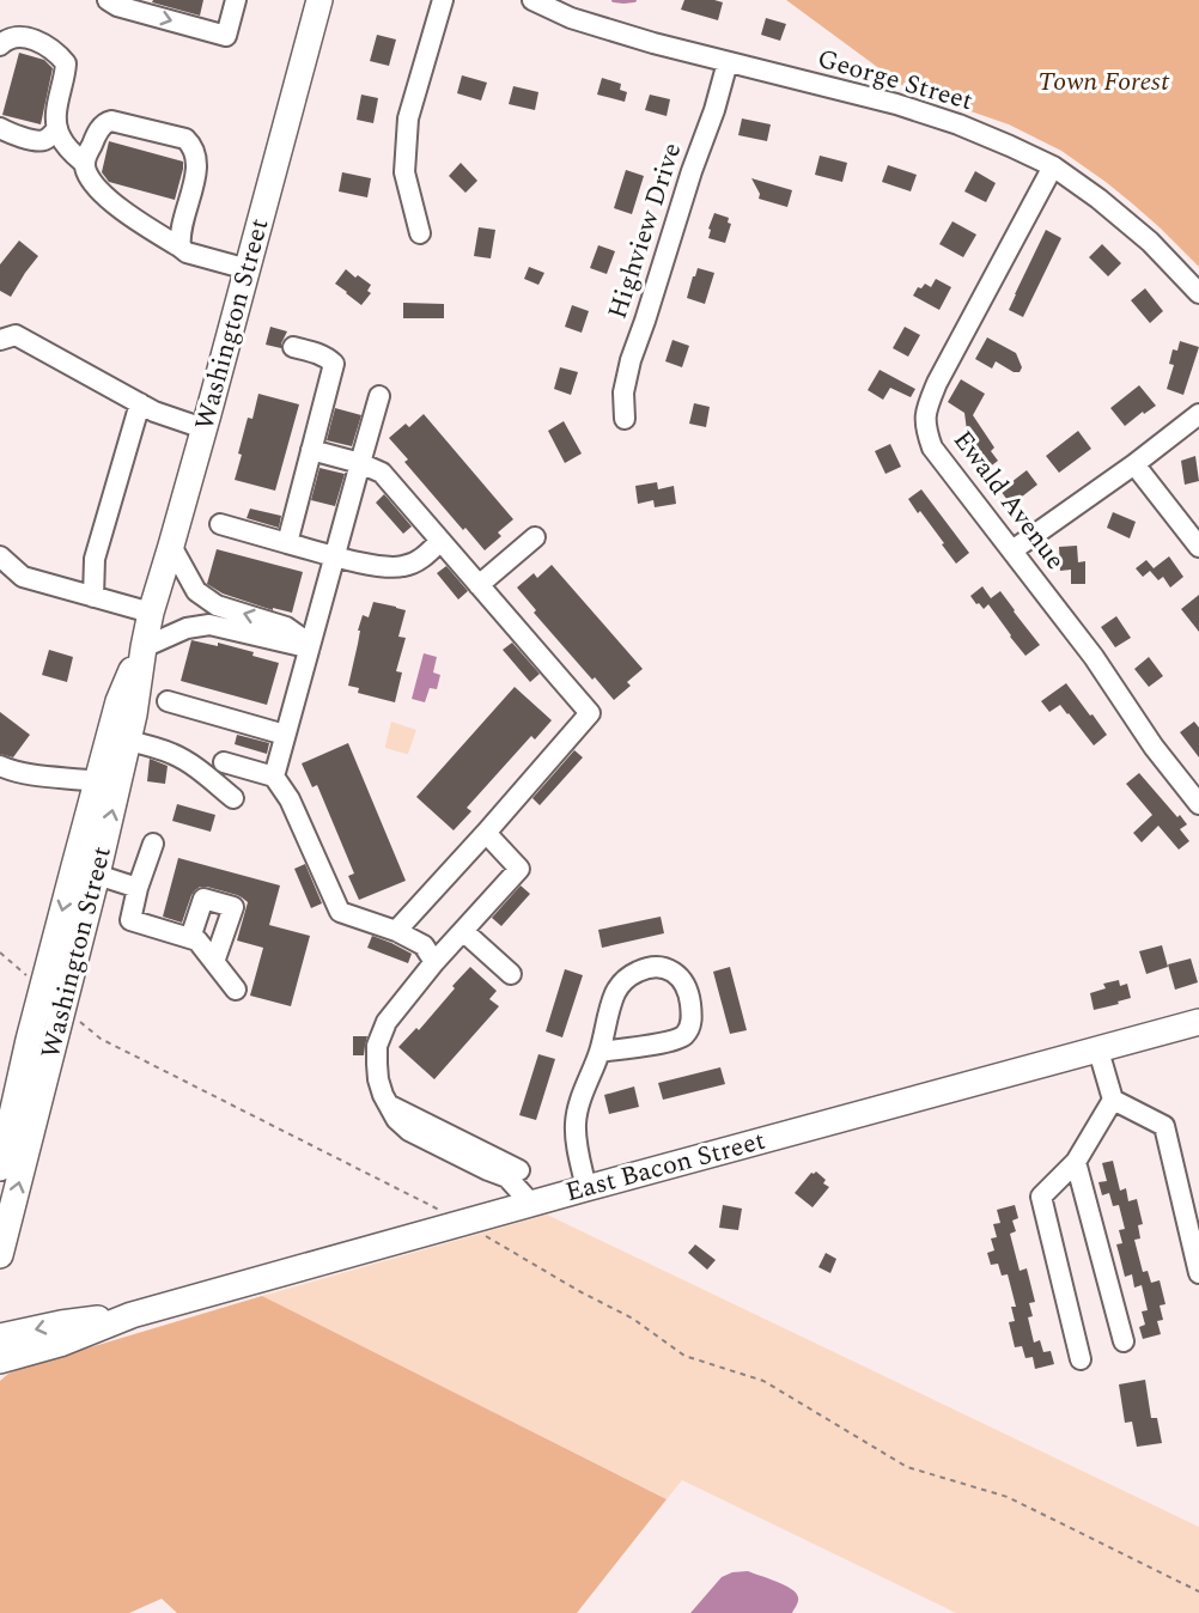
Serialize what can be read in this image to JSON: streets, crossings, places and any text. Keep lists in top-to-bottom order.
{
  "streets": {
    "main road": ["Washington Street", "East Bacon Street"],
    "street": ["George Street", "Highview Drive", "Ewald Avenue"]
  },
  "crossings": [
    ["George Street", "Highview Drive"],
    ["George Street", "Ewald Avenue"]
  ],
  "parks": ["Town Forest"]
}
